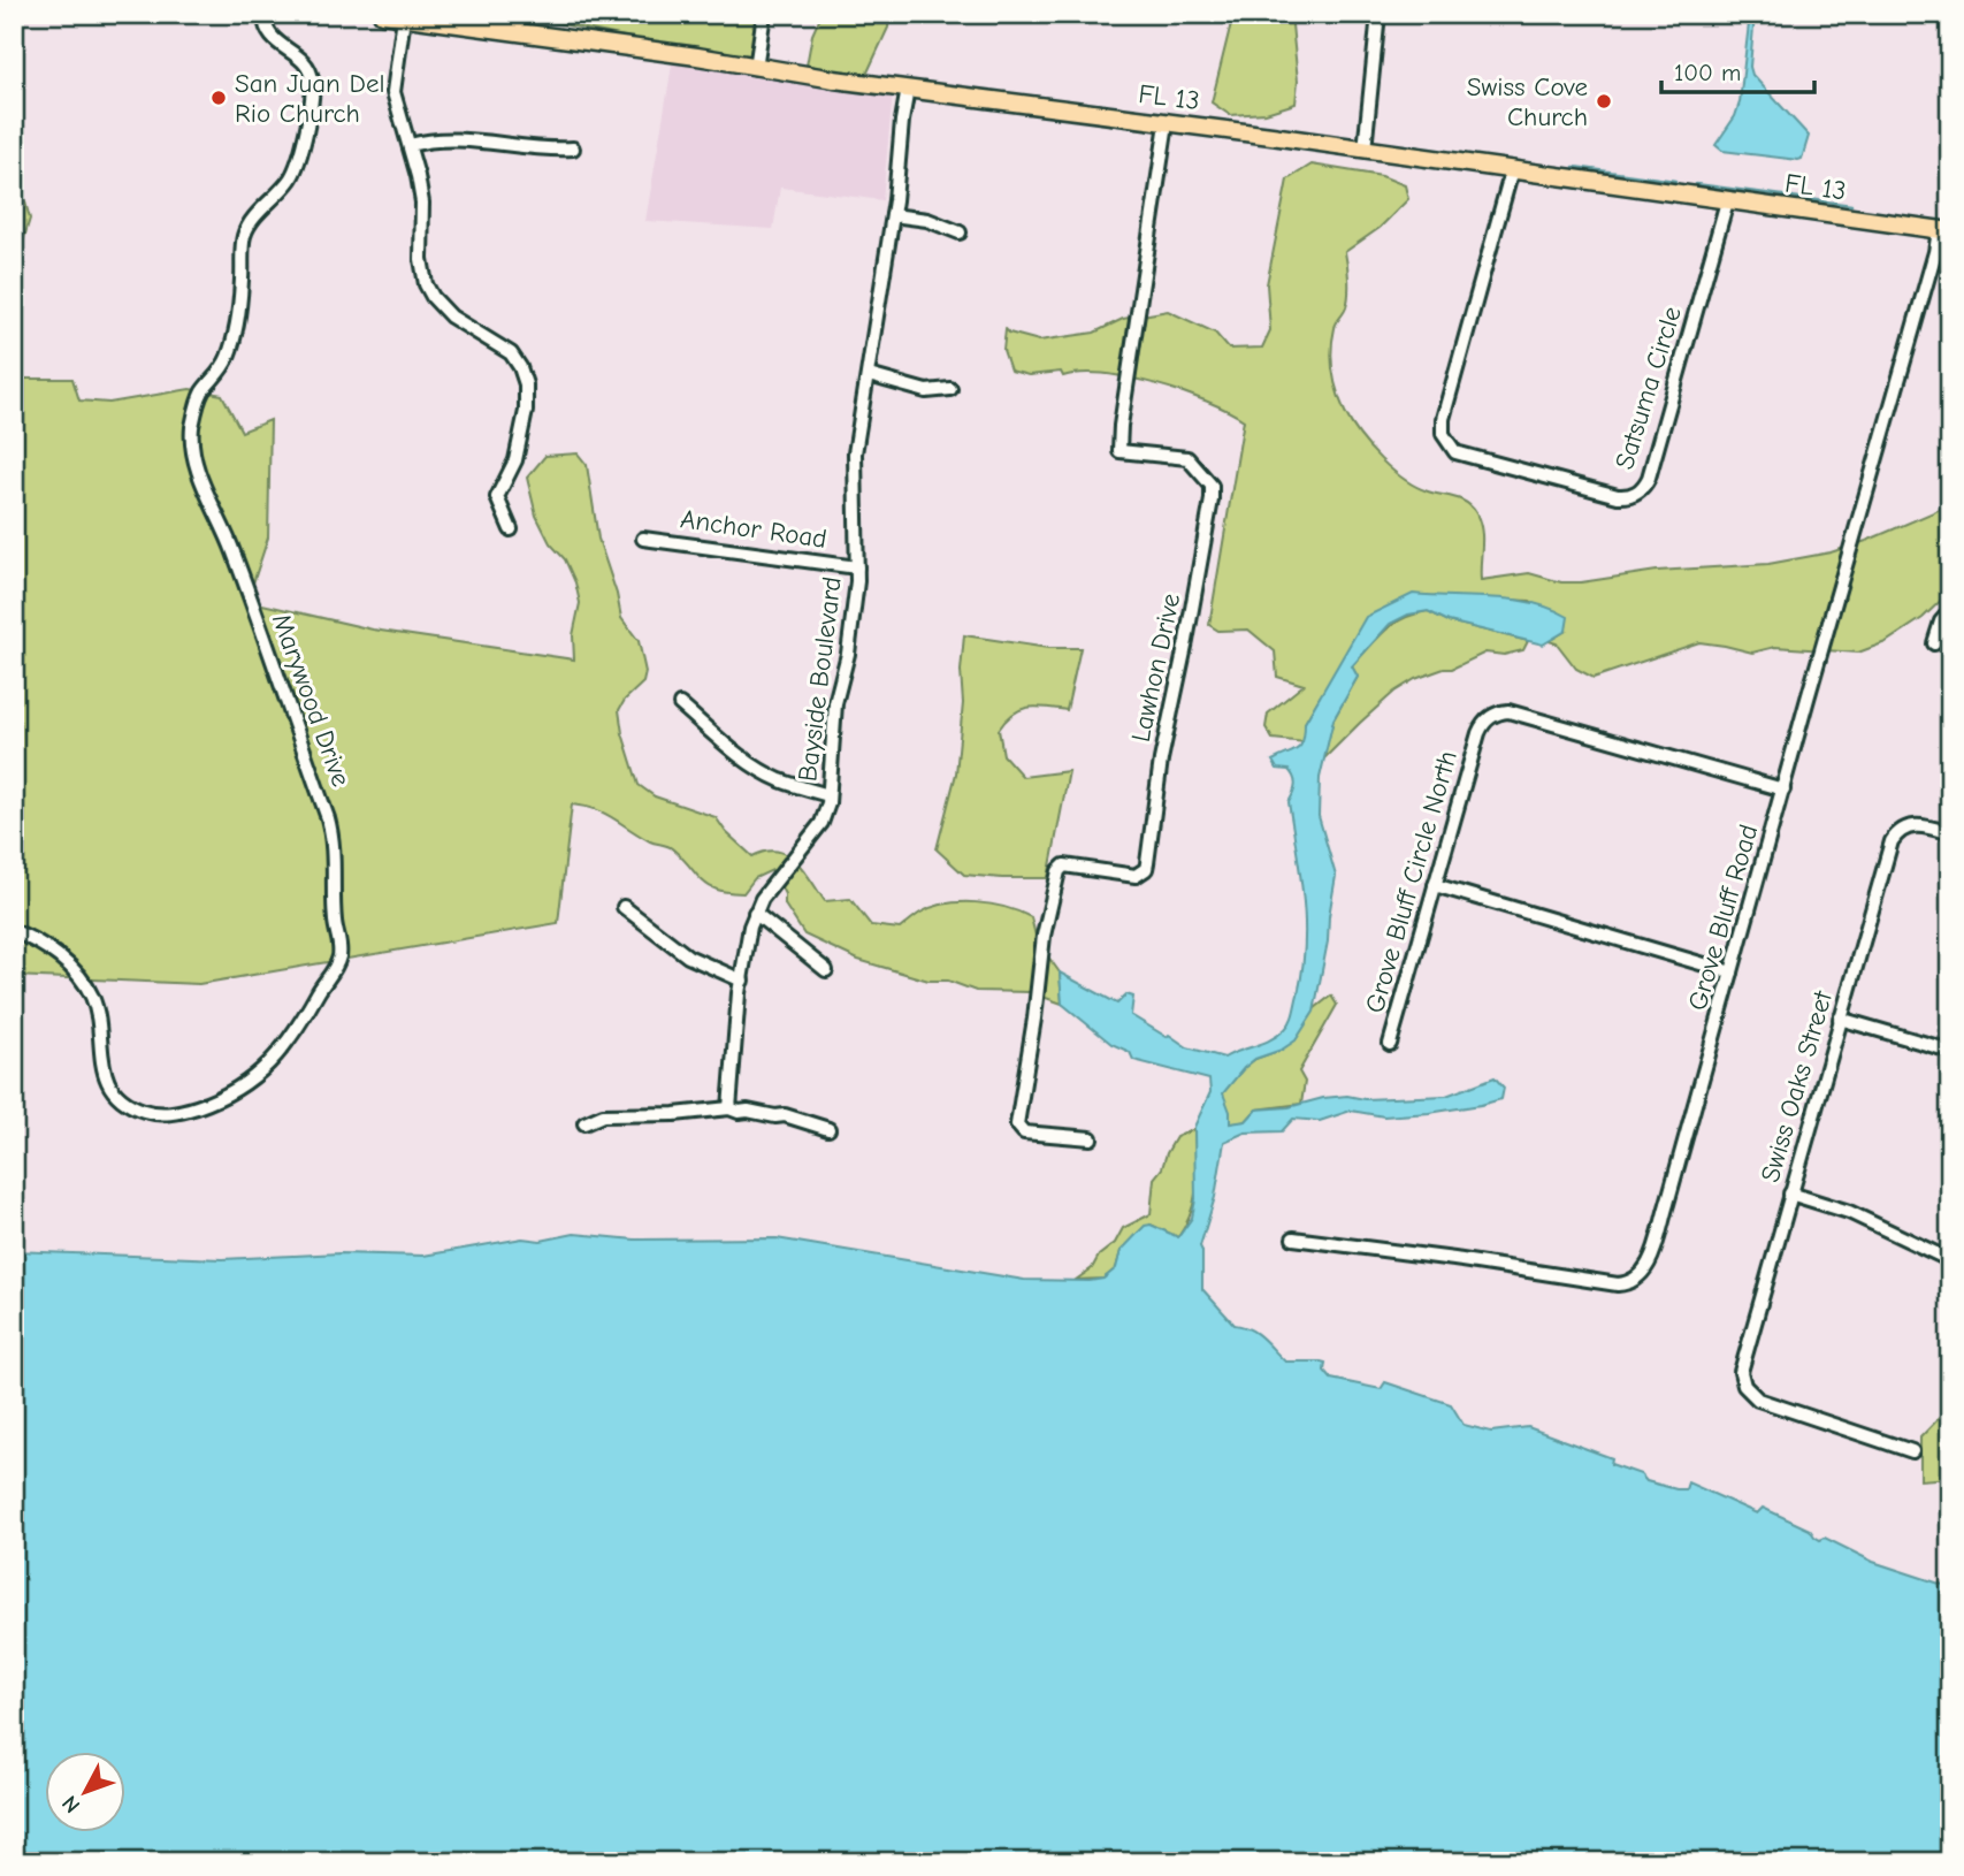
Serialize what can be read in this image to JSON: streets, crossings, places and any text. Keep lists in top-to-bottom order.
{
  "streets": {
    "main road": ["FL 13"],
    "street": [
      "Satsuma Circle",
      "Anchor Road",
      "Lawhon Drive",
      "Bayside Boulevard",
      "Marywood Drive",
      "Grove Bluff Circle North",
      "Grove Bluff Road",
      "Swiss Oaks Street"
    ]
  },
  "crossings": [
    ["FL 13", "Satsuma Circle"],
    ["FL 13", "Lawhon Drive"],
    ["FL 13", "Bayside Boulevard"],
    ["FL 13", "Grove Bluff Road"],
    ["Anchor Road", "Bayside Boulevard"],
    ["Grove Bluff Circle North", "Grove Bluff Road"]
  ],
  "places": ["San Juan Del Rio Church", "Swiss Cove Church"],
  "scale_bar": "100 m",
  "north": "bottom left"
}
